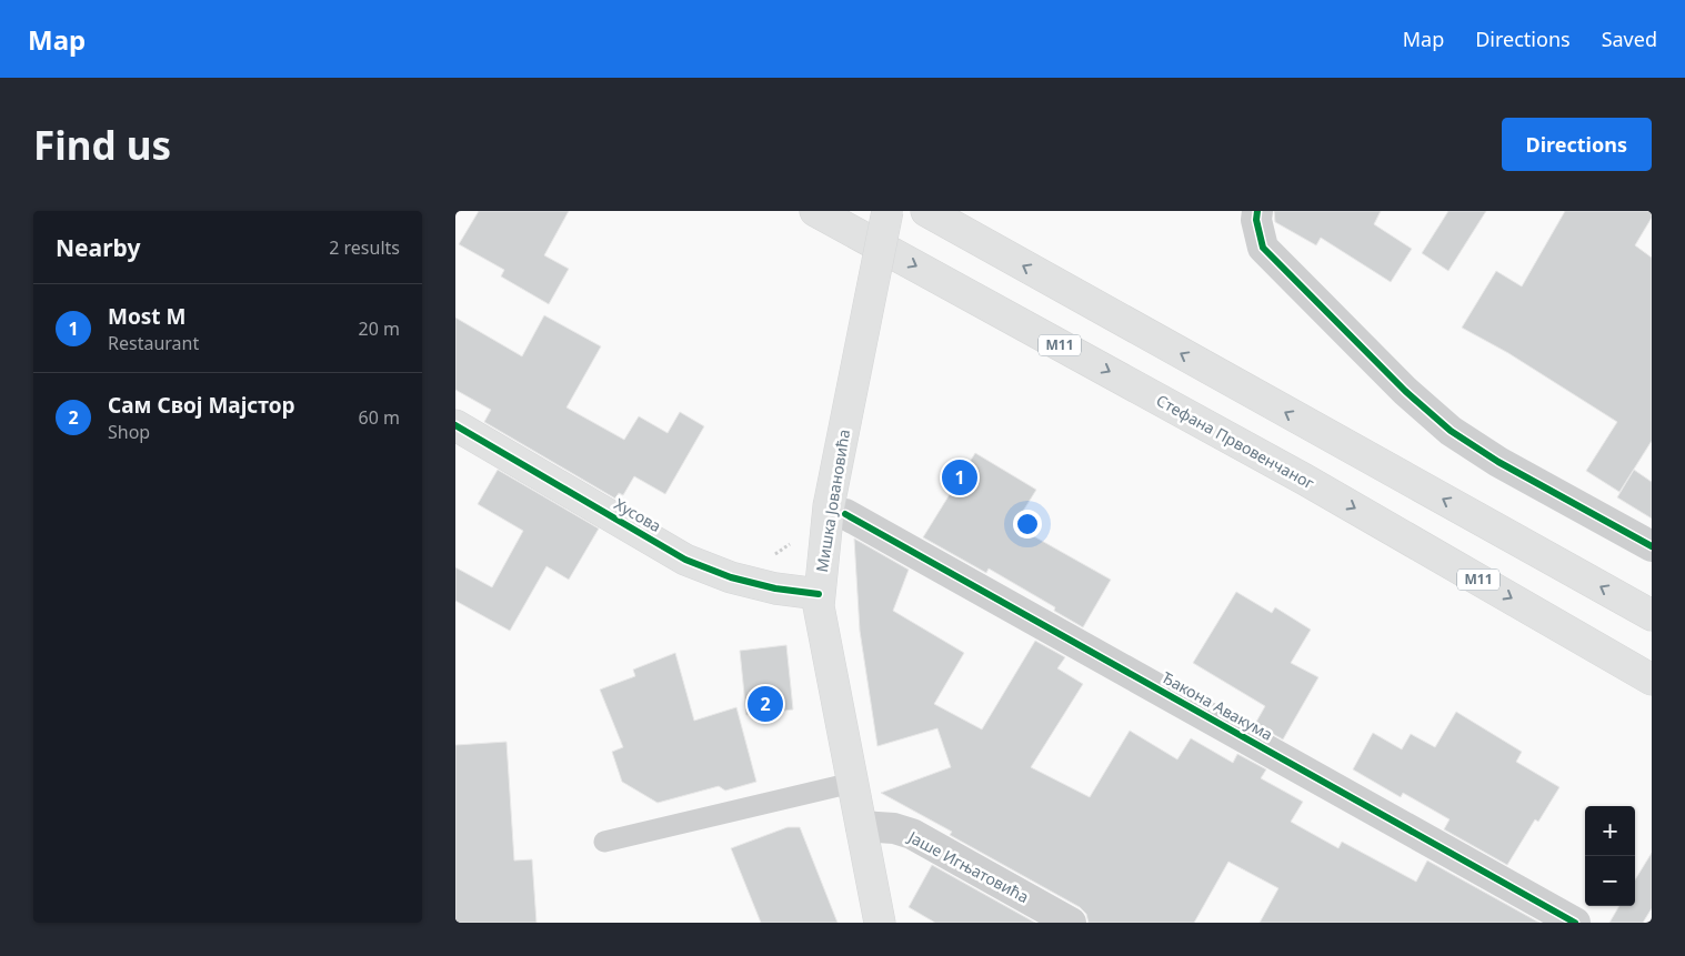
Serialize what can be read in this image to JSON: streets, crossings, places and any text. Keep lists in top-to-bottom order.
{
  "streets": {
    "main road": [
      "M11",
      "Стефана Првовенчаног",
      "Мишка Јовановића",
      "Хусова"
    ],
    "street": ["Ђакона Авакума", "Јаше Игњатовића"]
  },
  "crossings": [
    ["Мишка Јовановића", "Хусова"],
    ["Мишка Јовановића", "Ђакона Авакума"],
    ["Мишка Јовановића", "Јаше Игњатовића"]
  ],
  "page": {
    "header": "Map",
    "nav": ["Map", "Directions", "Saved"],
    "buttons": "Directions",
    "title": "Find us",
    "heading": ["Nearby", "2 results"],
    "list": [
      {
        "mark": "1",
        "name": "Most M",
        "note": "Restaurant",
        "value": "20 m"
      },
      {
        "mark": "2",
        "name": "Сам Свој Мајстор",
        "note": "Shop",
        "value": "60 m"
      }
    ],
    "pins": ["1", "2"],
    "map_buttons": ["+", "−"]
  }
}
